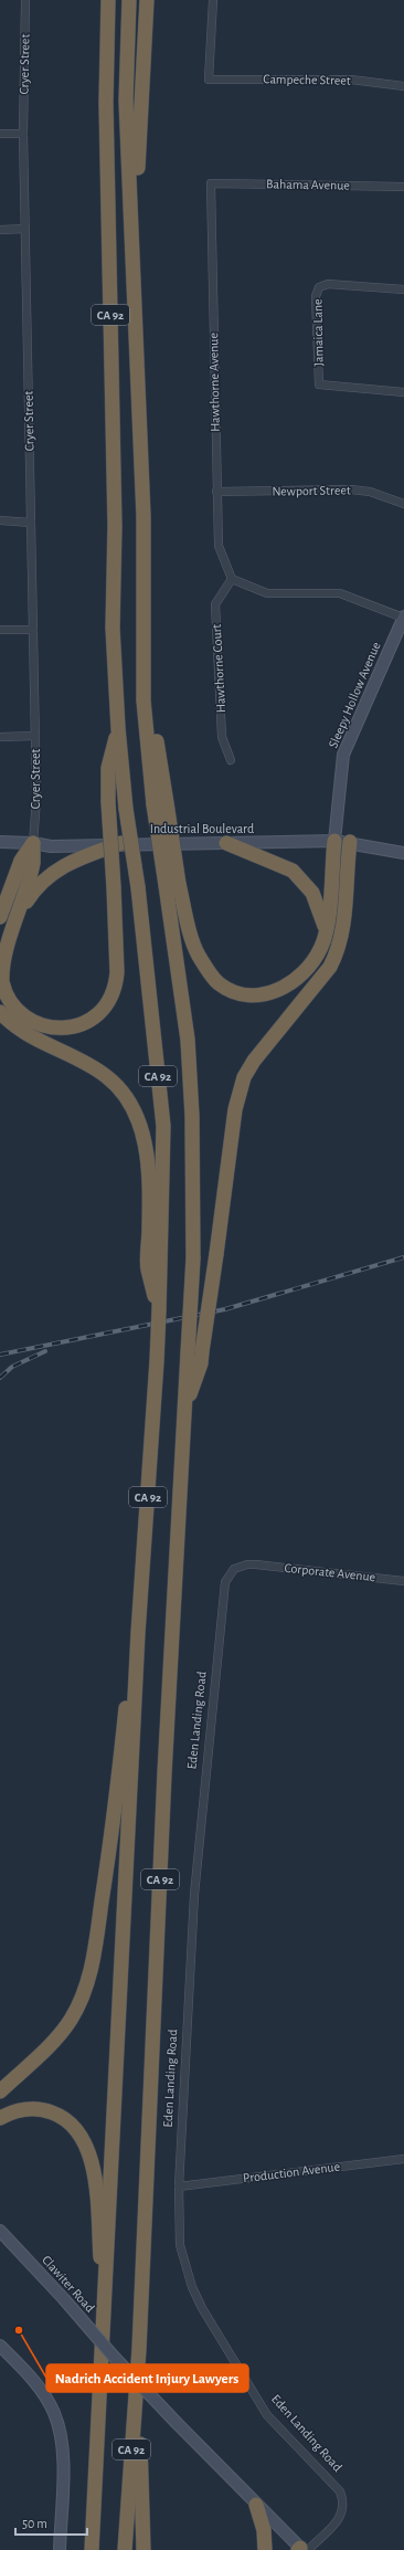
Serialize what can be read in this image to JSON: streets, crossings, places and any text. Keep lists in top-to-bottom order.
{
  "streets": {
    "highway": ["CA 92"],
    "street": [
      "Cryer Street",
      "Campeche Street",
      "Bahama Avenue",
      "Jamaica Lane",
      "Hawthorne Avenue",
      "Newport Street",
      "Hawthorne Court",
      "Sleepy Hollow Avenue",
      "Industrial Boulevard",
      "Corporate Avenue",
      "Eden Landing Road",
      "Production Avenue",
      "Clawiter Road"
    ]
  },
  "crossings": [
    ["Cryer Street", "Industrial Boulevard"],
    ["Bahama Avenue", "Hawthorne Avenue"],
    ["Hawthorne Avenue", "Newport Street"],
    ["Hawthorne Avenue", "Hawthorne Court"],
    ["Sleepy Hollow Avenue", "Industrial Boulevard"],
    ["Corporate Avenue", "Eden Landing Road"],
    ["Eden Landing Road", "Production Avenue"],
    ["Eden Landing Road", "Clawiter Road"]
  ],
  "places": ["Nadrich Accident Injury Lawyers"],
  "scale_bar": "50 m"
}
